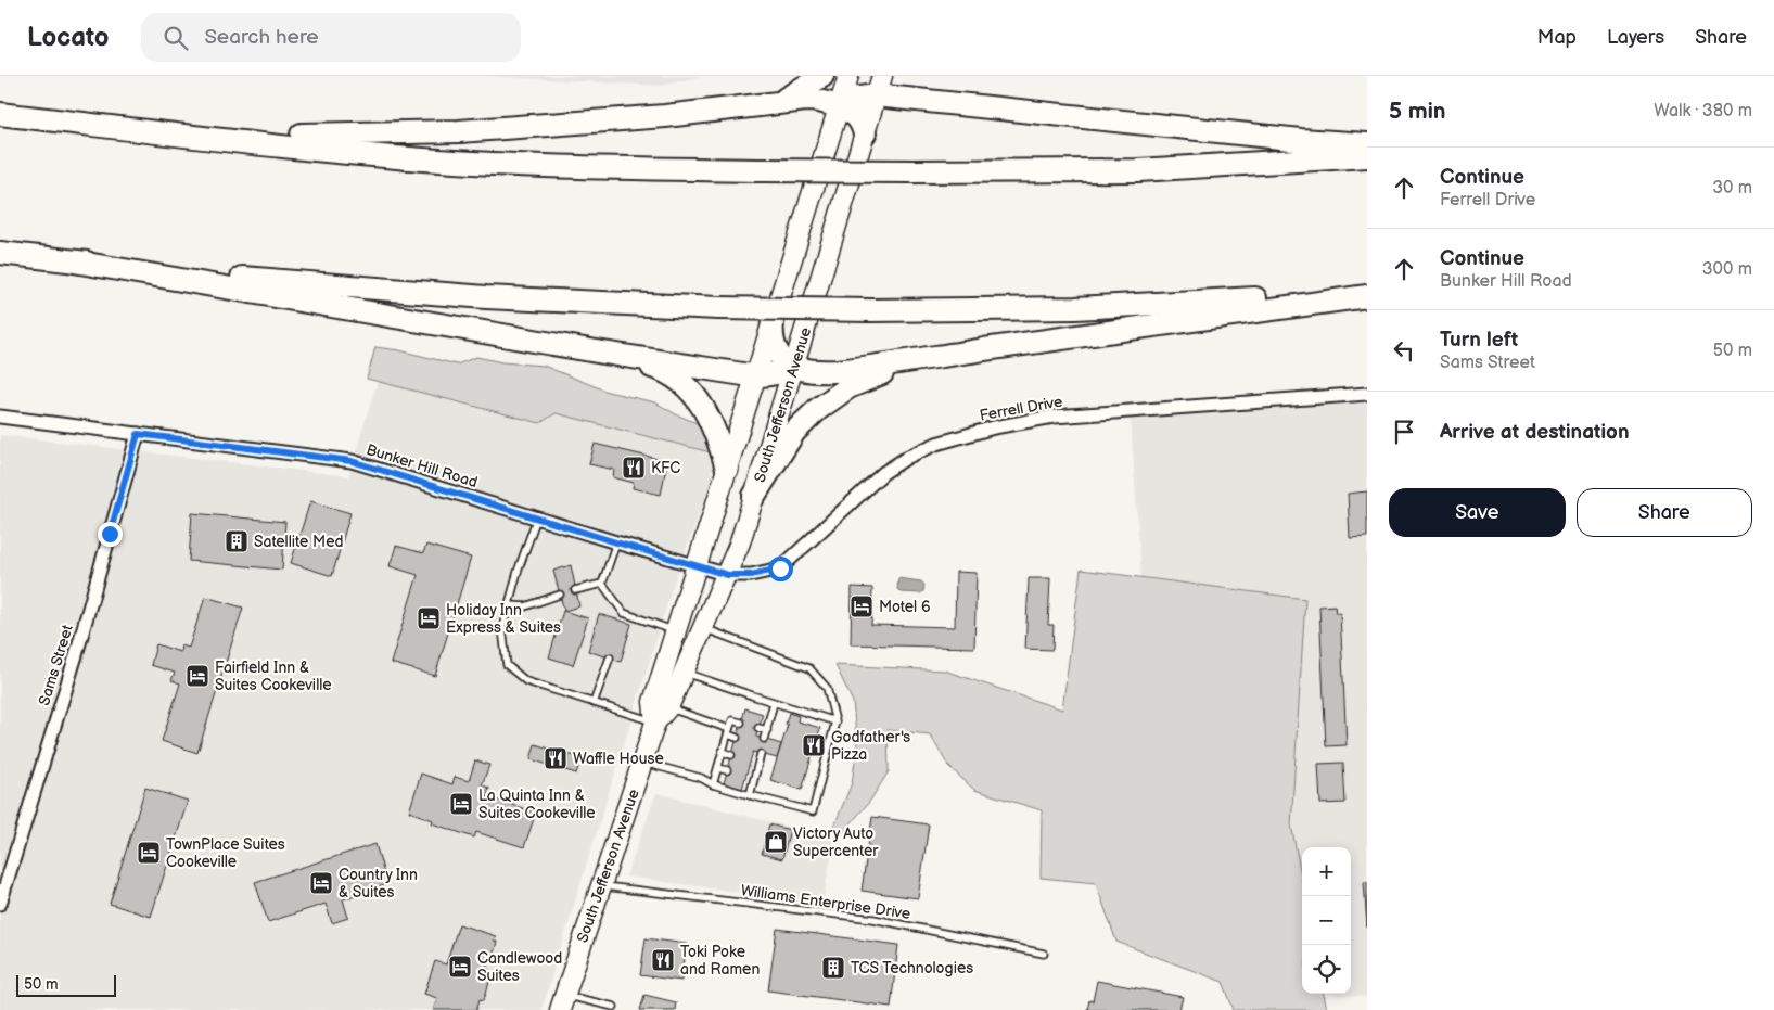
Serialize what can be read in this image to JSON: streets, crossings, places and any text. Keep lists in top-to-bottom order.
{
  "streets": {
    "main road": ["South Jefferson Avenue"],
    "street": ["Ferrell Drive", "Bunker Hill Road", "Sams Street"],
    "lane": ["Williams Enterprise Drive"]
  },
  "crossings": [
    ["South Jefferson Avenue", "Ferrell Drive"],
    ["South Jefferson Avenue", "Bunker Hill Road"],
    ["South Jefferson Avenue", "Williams Enterprise Drive"],
    ["Ferrell Drive", "Bunker Hill Road"],
    ["Bunker Hill Road", "Sams Street"]
  ],
  "places": {
    "restaurant": [
      "KFC",
      "Godfather's Pizza",
      "Waffle House",
      "Toki Poke and Ramen"
    ],
    "building": ["Satellite Med", "TCS Technologies"],
    "hotel": [
      "Motel 6",
      "Holiday Inn Express & Suites",
      "Fairfield Inn & Suites Cookeville",
      "La Quinta Inn & Suites Cookeville",
      "TownPlace Suites Cookeville",
      "Country Inn & Suites",
      "Candlewood Suites"
    ],
    "shop": ["Victory Auto Supercenter"]
  },
  "scale_bar": "50 m",
  "page": {
    "header": "Locato",
    "search": "Search here",
    "nav": ["Map", "Layers", "Share"],
    "heading": ["5 min", "Walk · 380 m"],
    "list": [
      ["Continue", "Ferrell Drive", "30 m"],
      ["Continue", "Bunker Hill Road", "300 m"],
      ["Turn left", "Sams Street", "50 m"],
      "Arrive at destination"
    ],
    "buttons": ["Save", "Share"],
    "map_buttons": ["+", "−"],
    "scale": "50 m"
  }
}
